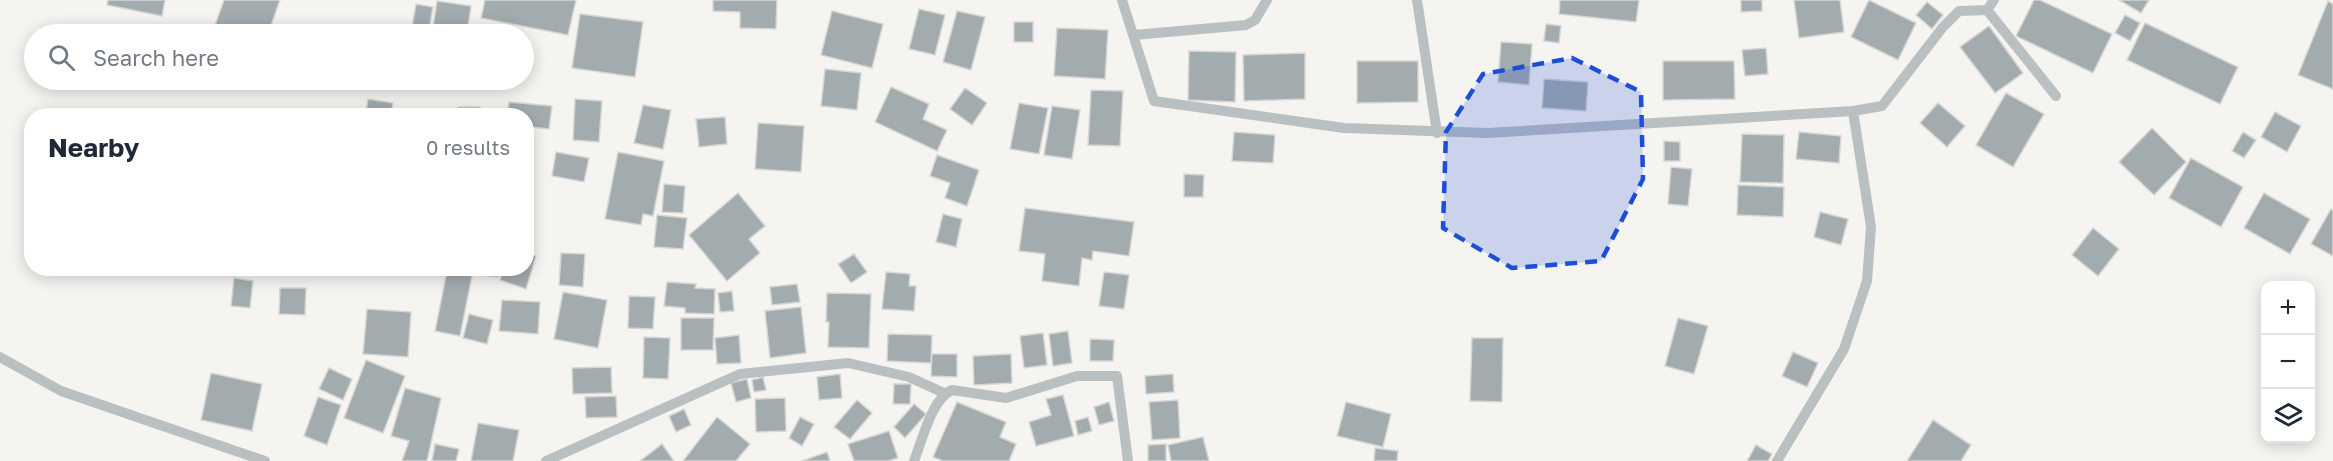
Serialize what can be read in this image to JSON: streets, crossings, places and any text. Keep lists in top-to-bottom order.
{
  "page": {
    "search": "Search here",
    "heading": ["Nearby", "0 results"],
    "map_buttons": ["+", "−"]
  }
}
